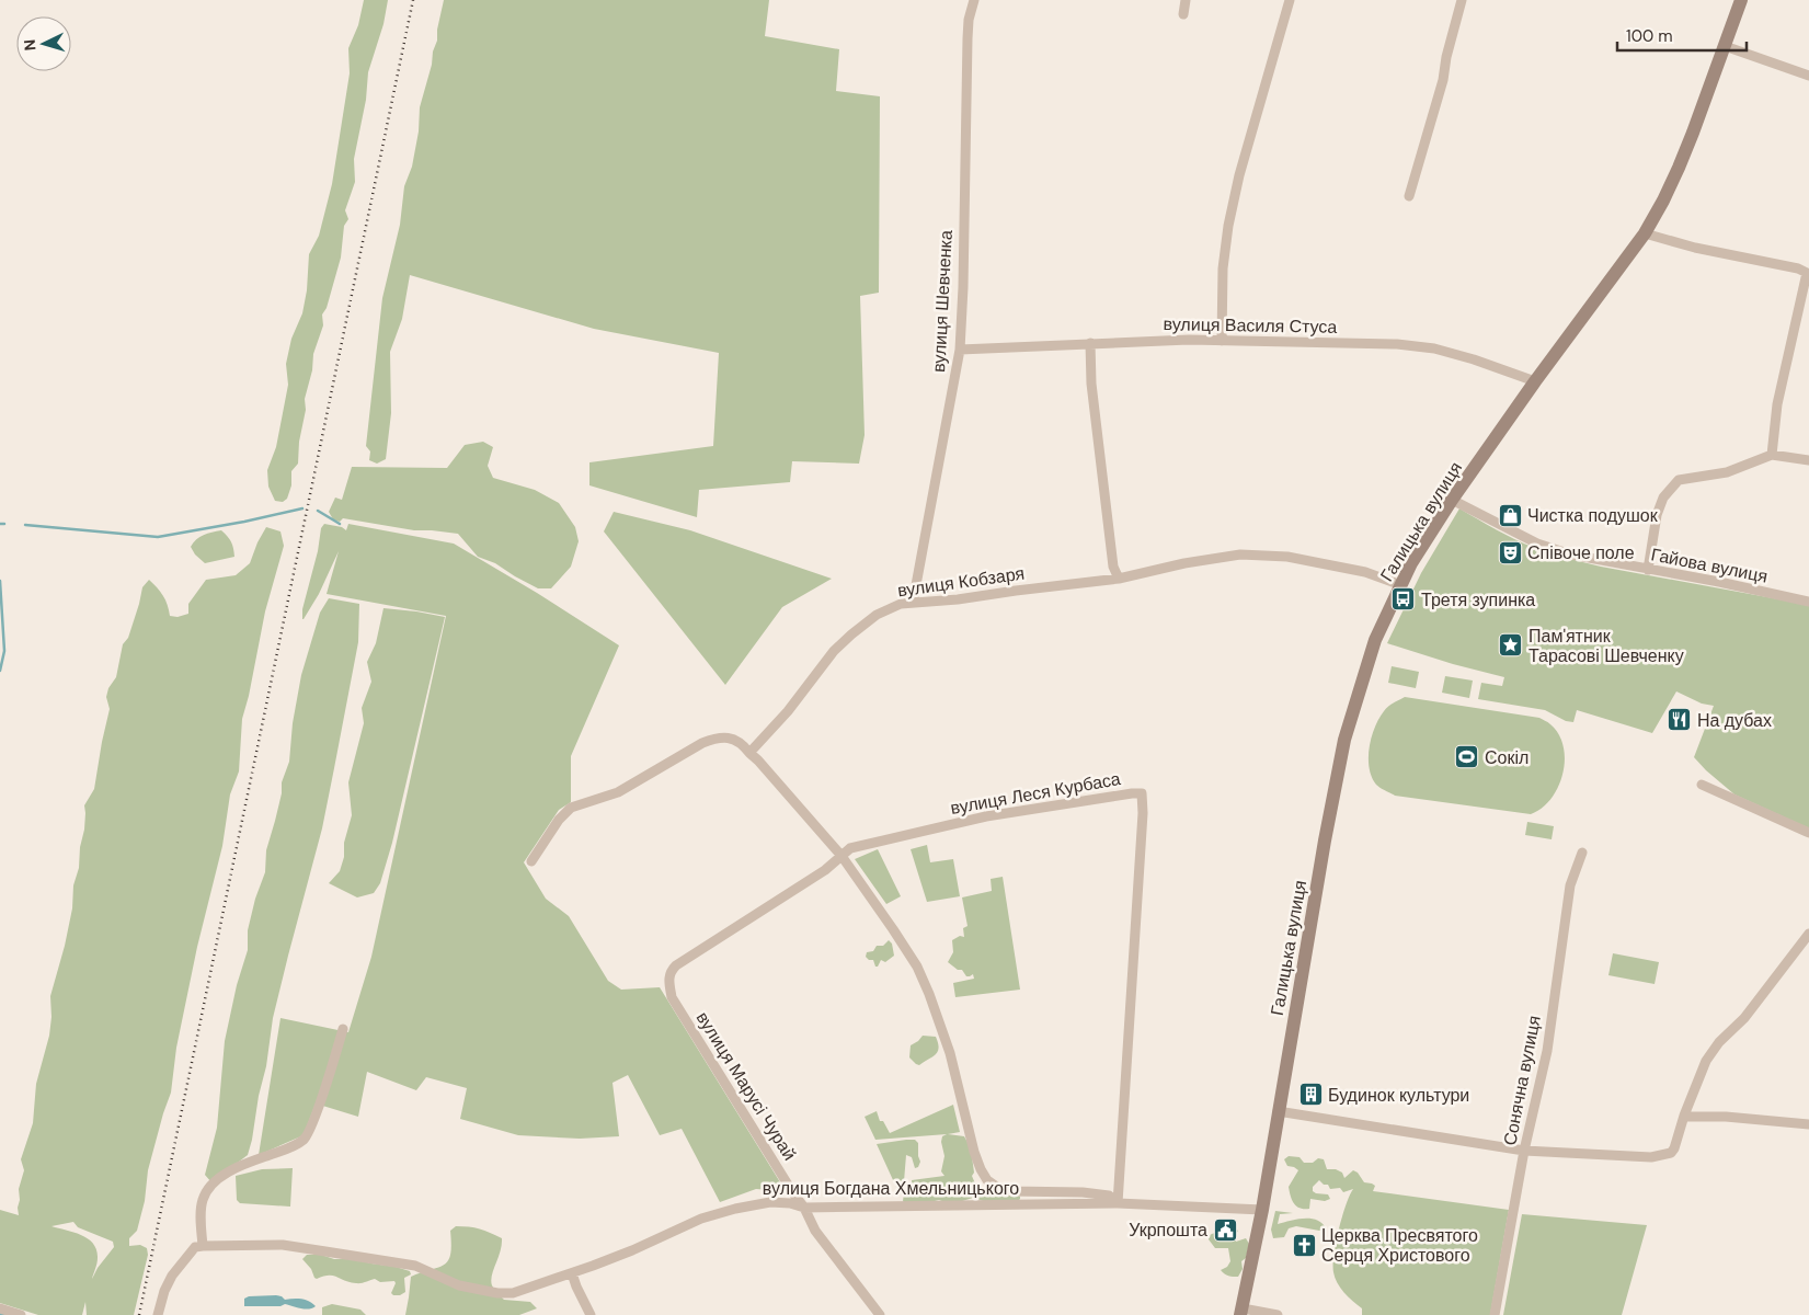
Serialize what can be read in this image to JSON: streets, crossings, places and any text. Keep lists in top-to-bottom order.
{
  "streets": {
    "street": [
      "вулиця Шевченка",
      "вулиця Василя Стуса",
      "Галицька вулиця",
      "Гайова вулиця",
      "вулиця Кобзаря",
      "вулиця Леся Курбаса",
      "Сонячна вулиця",
      "вулиця Марусі Чурай",
      "вулиця Богдана Хмельницького"
    ]
  },
  "crossings": [
    ["вулиця Шевченка", "вулиця Василя Стуса"],
    ["вулиця Шевченка", "вулиця Кобзаря"],
    ["вулиця Василя Стуса", "Галицька вулиця"],
    ["Галицька вулиця", "Гайова вулиця"],
    ["Галицька вулиця", "вулиця Кобзаря"],
    ["Галицька вулиця", "вулиця Богдана Хмельницького"],
    ["вулиця Леся Курбаса", "вулиця Марусі Чурай"],
    ["вулиця Леся Курбаса", "вулиця Богдана Хмельницького"],
    ["вулиця Марусі Чурай", "вулиця Богдана Хмельницького"]
  ],
  "places": {
    "shop": ["Чистка подушок"],
    "theatre": ["Співоче поле"],
    "bus stop": ["Третя зупинка"],
    "place": ["Пам'ятник Тарасові Шевченку"],
    "restaurant": ["На дубах"],
    "sports": ["Сокіл"],
    "building": ["Будинок культури"],
    "public building": ["Укрпошта"],
    "church": ["Церква Пресвятого Серця Христового"]
  },
  "scale_bar": "100 m",
  "north": "left"
}
